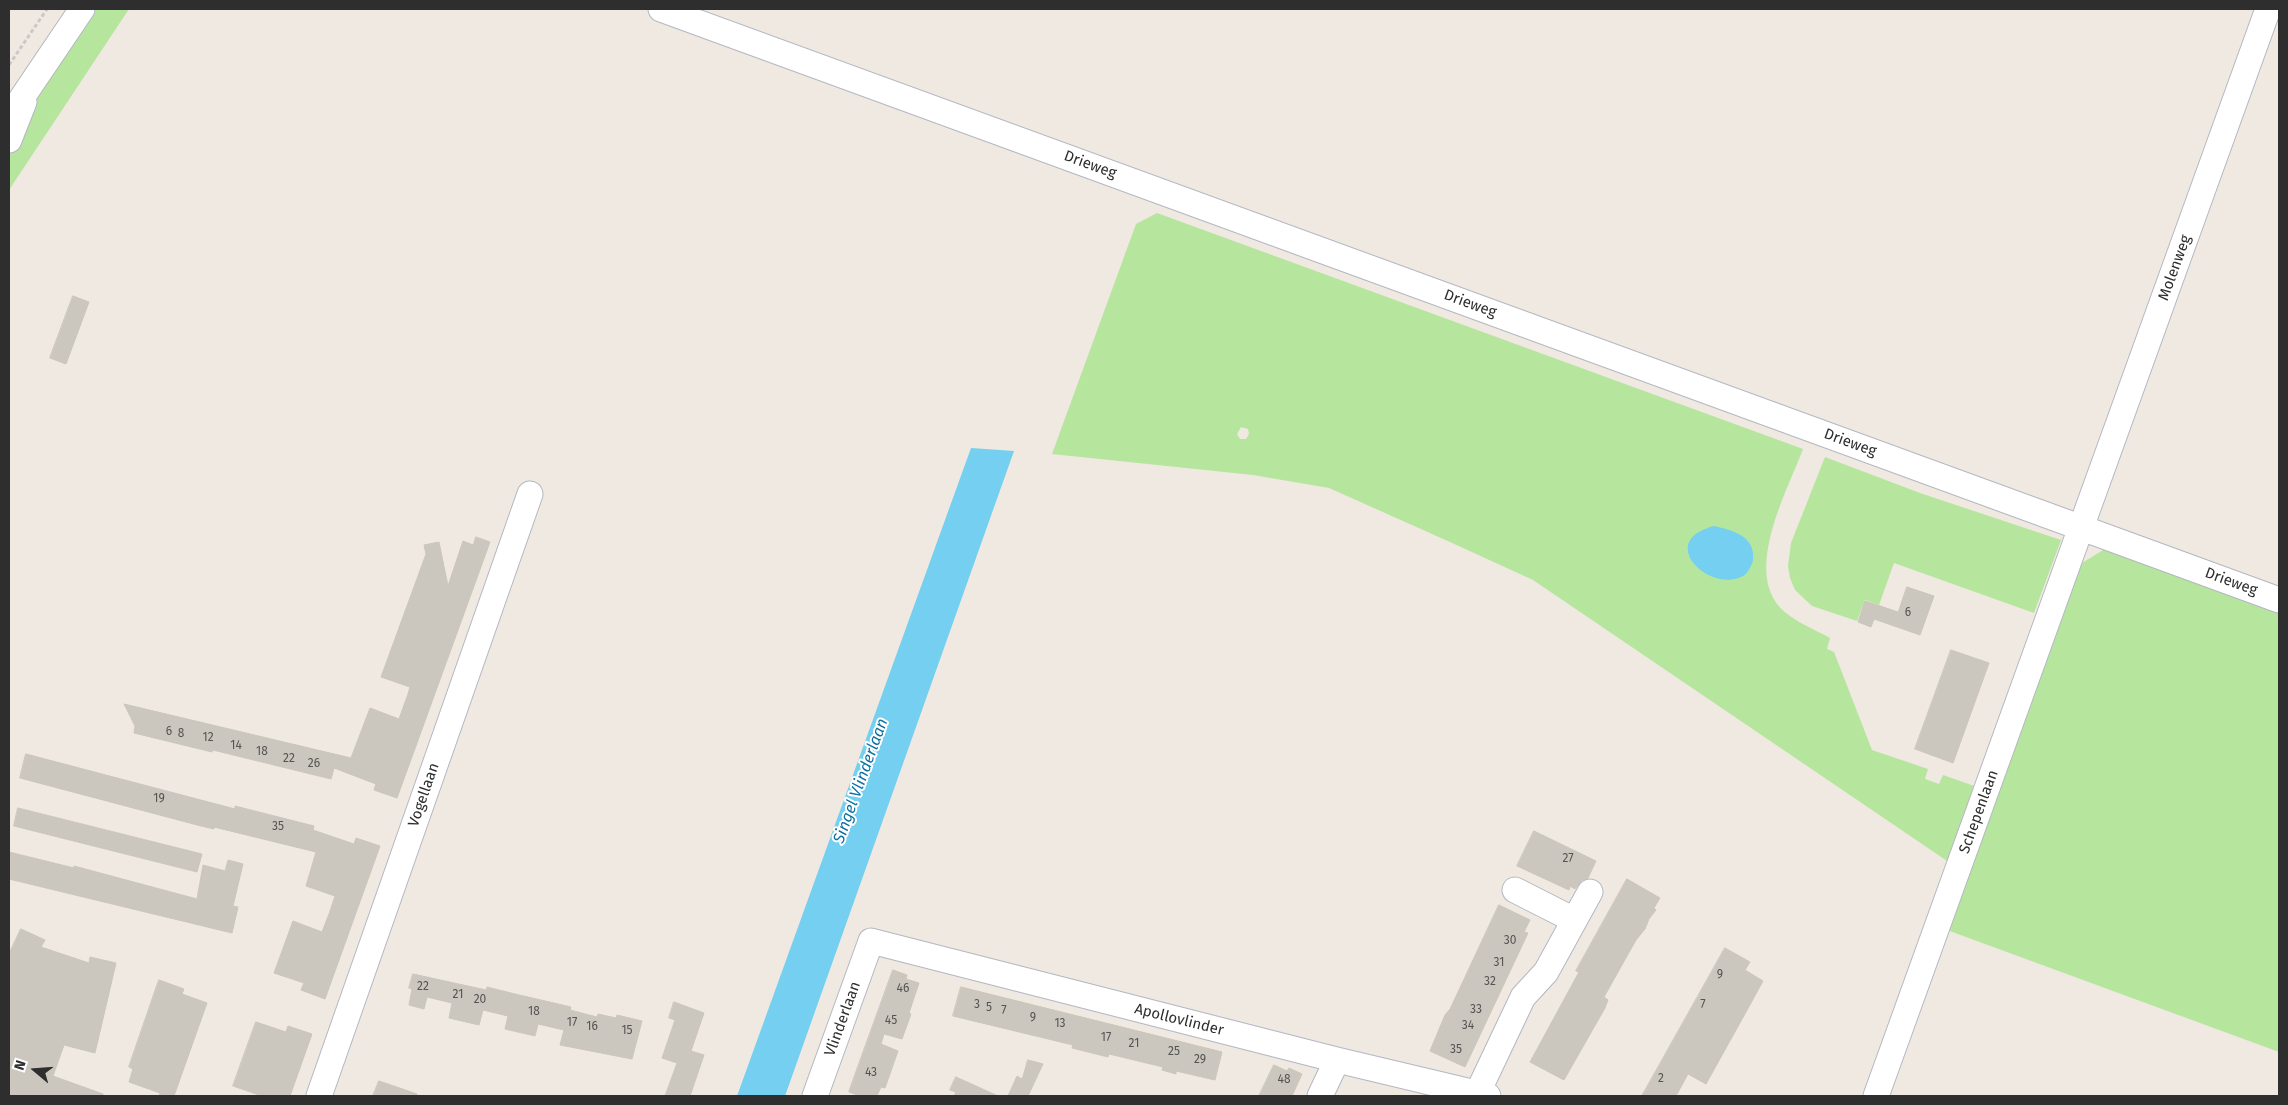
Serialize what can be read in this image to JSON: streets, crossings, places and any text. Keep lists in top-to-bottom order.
{
  "streets": {
    "street": [
      "Drieweg",
      "Molenweg",
      "Vogellaan",
      "Schepenlaan",
      "Vlinderlaan",
      "Apollovlinder"
    ]
  },
  "crossings": [
    ["Drieweg", "Molenweg"],
    ["Drieweg", "Schepenlaan"],
    ["Molenweg", "Schepenlaan"],
    ["Vlinderlaan", "Apollovlinder"]
  ],
  "water": ["Singel Vlinderlaan"],
  "house_numbers": [
    "6",
    "6",
    "8",
    "12",
    "14",
    "18",
    "22",
    "26",
    "19",
    "35",
    "27",
    "30",
    "31",
    "9",
    "32",
    "22",
    "46",
    "21",
    "20",
    "3",
    "7",
    "5",
    "33",
    "7",
    "18",
    "9",
    "45",
    "17",
    "13",
    "34",
    "16",
    "15",
    "17",
    "21",
    "35",
    "25",
    "29",
    "43",
    "2",
    "48"
  ],
  "north": "left"
}
